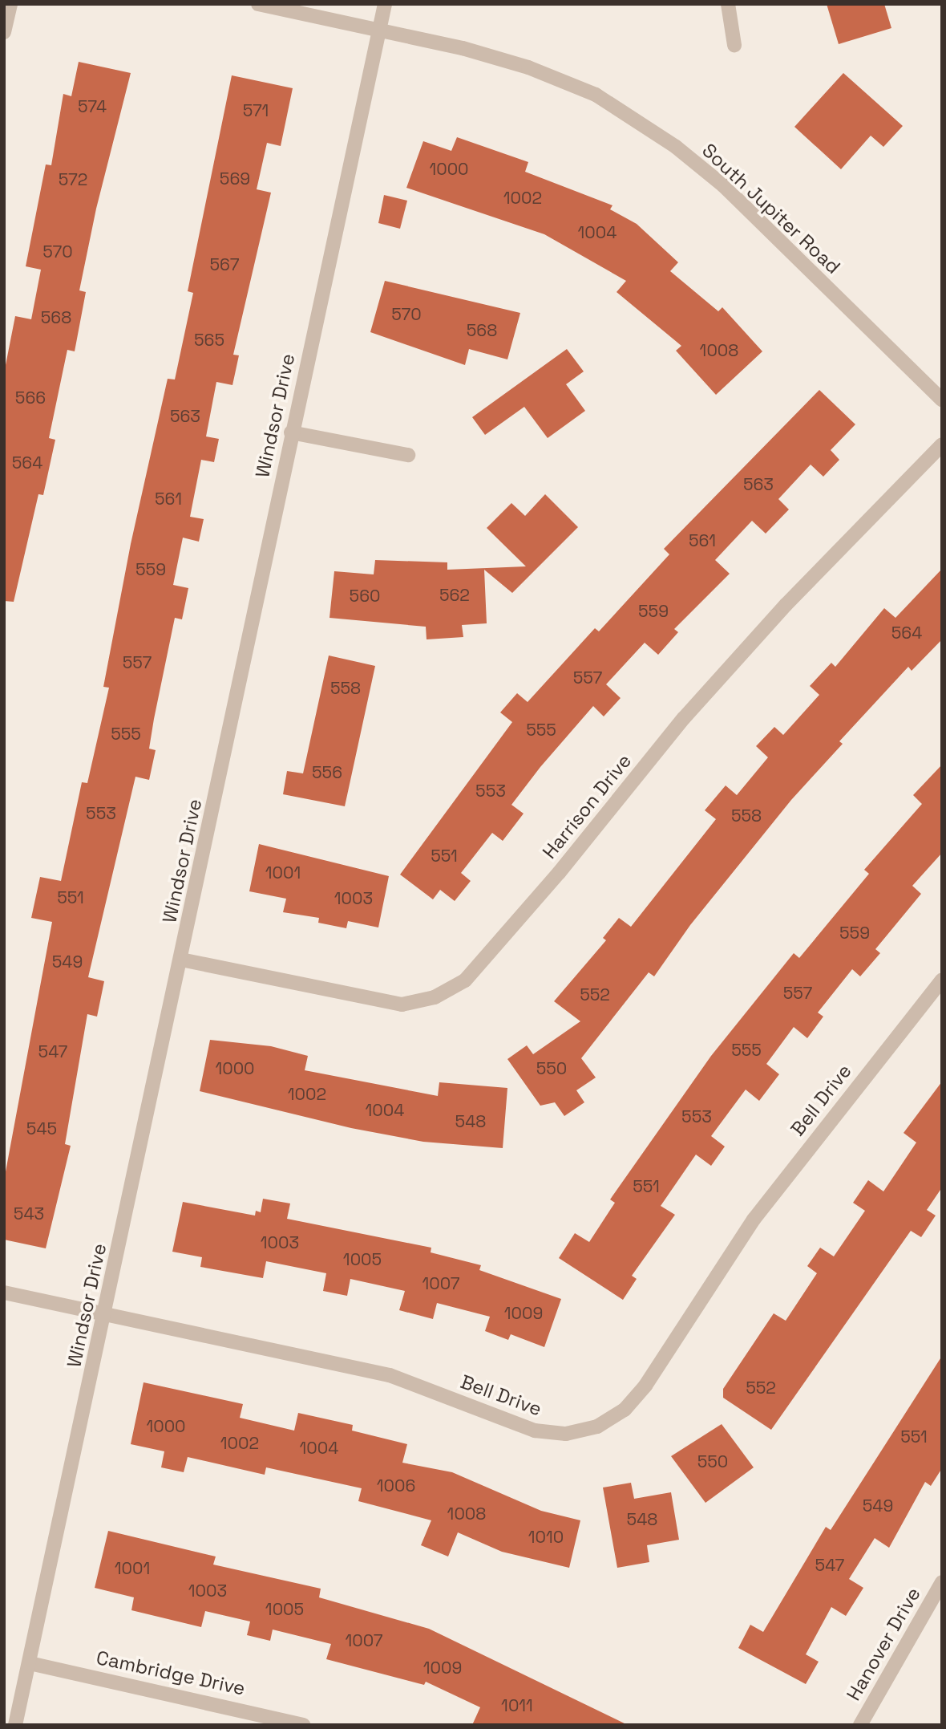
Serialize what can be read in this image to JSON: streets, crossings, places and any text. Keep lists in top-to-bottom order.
{
  "streets": {
    "street": [
      "South Jupiter Road",
      "Windsor Drive",
      "Harrison Drive",
      "Bell Drive",
      "Hanover Drive",
      "Cambridge Drive"
    ]
  },
  "crossings": [
    ["South Jupiter Road", "Windsor Drive"],
    ["Windsor Drive", "Harrison Drive"],
    ["Windsor Drive", "Bell Drive"],
    ["Windsor Drive", "Cambridge Drive"]
  ],
  "house_numbers": [
    "574",
    "571",
    "1000",
    "569",
    "572",
    "1002",
    "1004",
    "570",
    "567",
    "570",
    "568",
    "568",
    "565",
    "1008",
    "566",
    "563",
    "564",
    "563",
    "561",
    "561",
    "559",
    "562",
    "560",
    "559",
    "564",
    "557",
    "557",
    "558",
    "555",
    "555",
    "556",
    "553",
    "553",
    "558",
    "551",
    "1001",
    "551",
    "1003",
    "559",
    "549",
    "557",
    "552",
    "555",
    "547",
    "1000",
    "550",
    "1002",
    "1004",
    "553",
    "548",
    "545",
    "551",
    "543",
    "1003",
    "1005",
    "1007",
    "1009",
    "552",
    "1000",
    "551",
    "1002",
    "1004",
    "550",
    "1006",
    "549",
    "1008",
    "548",
    "1010",
    "547",
    "1001",
    "1003",
    "1005",
    "1007",
    "1009",
    "1011"
  ]
}
